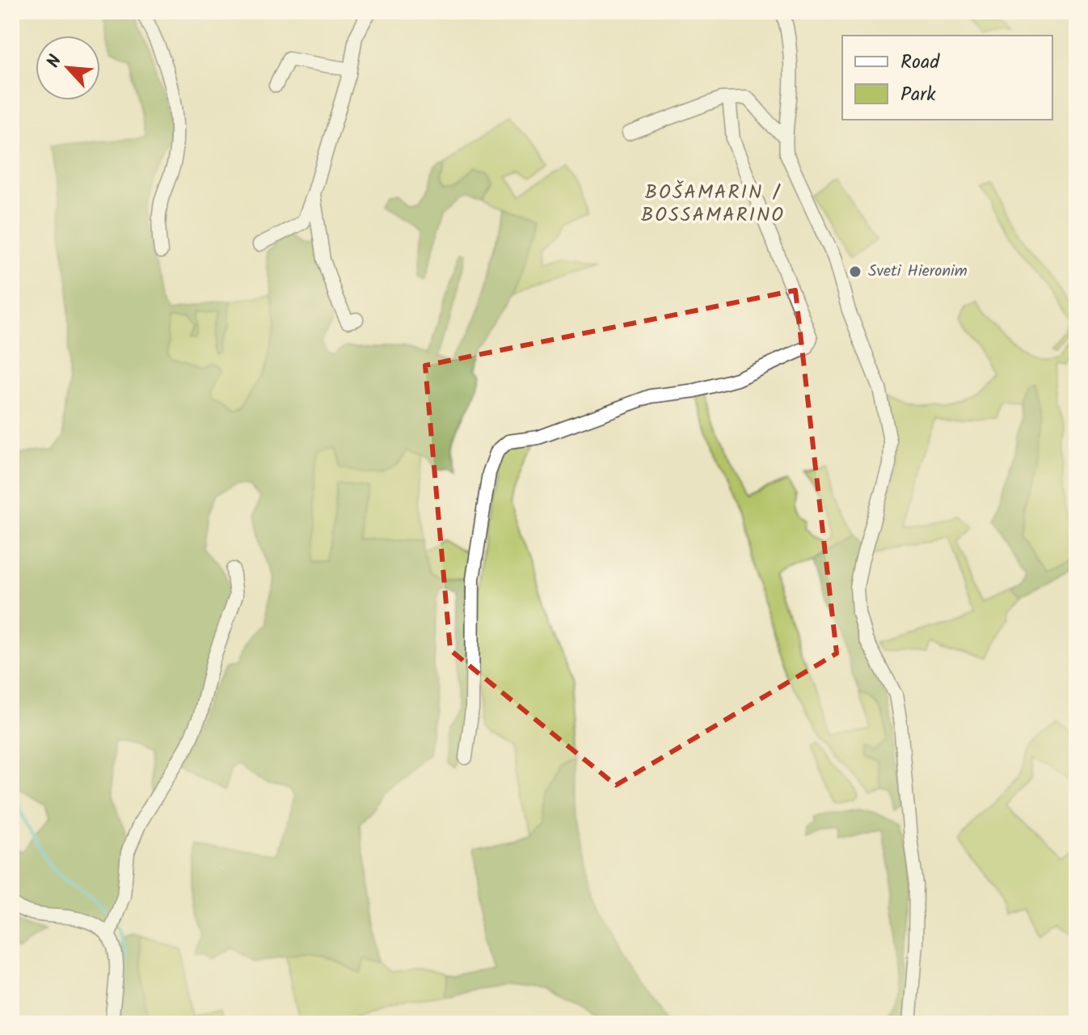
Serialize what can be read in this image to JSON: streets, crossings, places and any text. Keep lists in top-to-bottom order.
{
  "districts": ["BOŠAMARIN / BOSSAMARINO"],
  "places": ["Sveti Hieronim"],
  "legend": ["Road", "Park"],
  "north": "top left"
}
